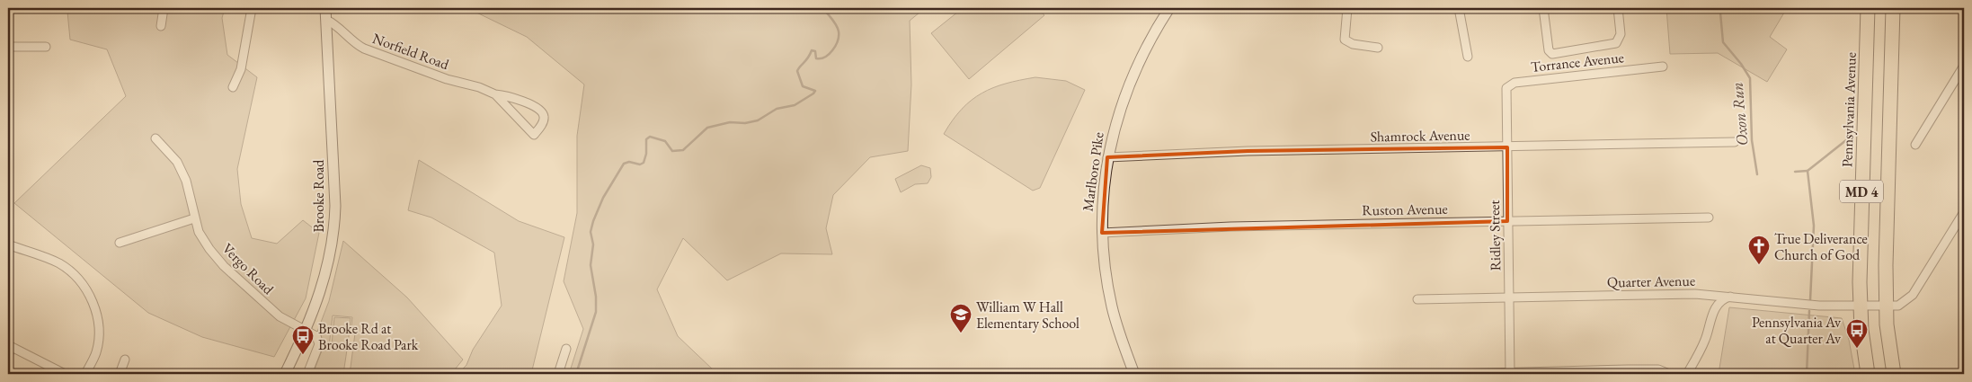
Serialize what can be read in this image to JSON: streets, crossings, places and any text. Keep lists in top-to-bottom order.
{
  "streets": {
    "highway": ["Pennsylvania Avenue", "MD 4"],
    "main road": ["Marlboro Pike", "Brooke Road"],
    "street": [
      "Norfield Road",
      "Torrance Avenue",
      "Shamrock Avenue",
      "Ruston Avenue",
      "Ridley Street",
      "Vergo Road",
      "Quarter Avenue"
    ]
  },
  "crossings": [
    ["Norfield Road", "Brooke Road"],
    ["Torrance Avenue", "Ridley Street"],
    ["Pennsylvania Avenue", "Quarter Avenue"],
    ["Shamrock Avenue", "Marlboro Pike"],
    ["Shamrock Avenue", "Ridley Street"],
    ["Marlboro Pike", "Ruston Avenue"],
    ["MD 4", "Quarter Avenue"],
    ["Brooke Road", "Vergo Road"],
    ["Ruston Avenue", "Ridley Street"],
    ["Ridley Street", "Quarter Avenue"]
  ],
  "water": ["Oxon Run"],
  "places": {
    "church": ["True Deliverance Church of God"],
    "school or university": ["William W Hall Elementary School"],
    "bus stop": ["Pennsylvania Av at Quarter Av", "Brooke Rd at Brooke Road Park"]
  }
}
